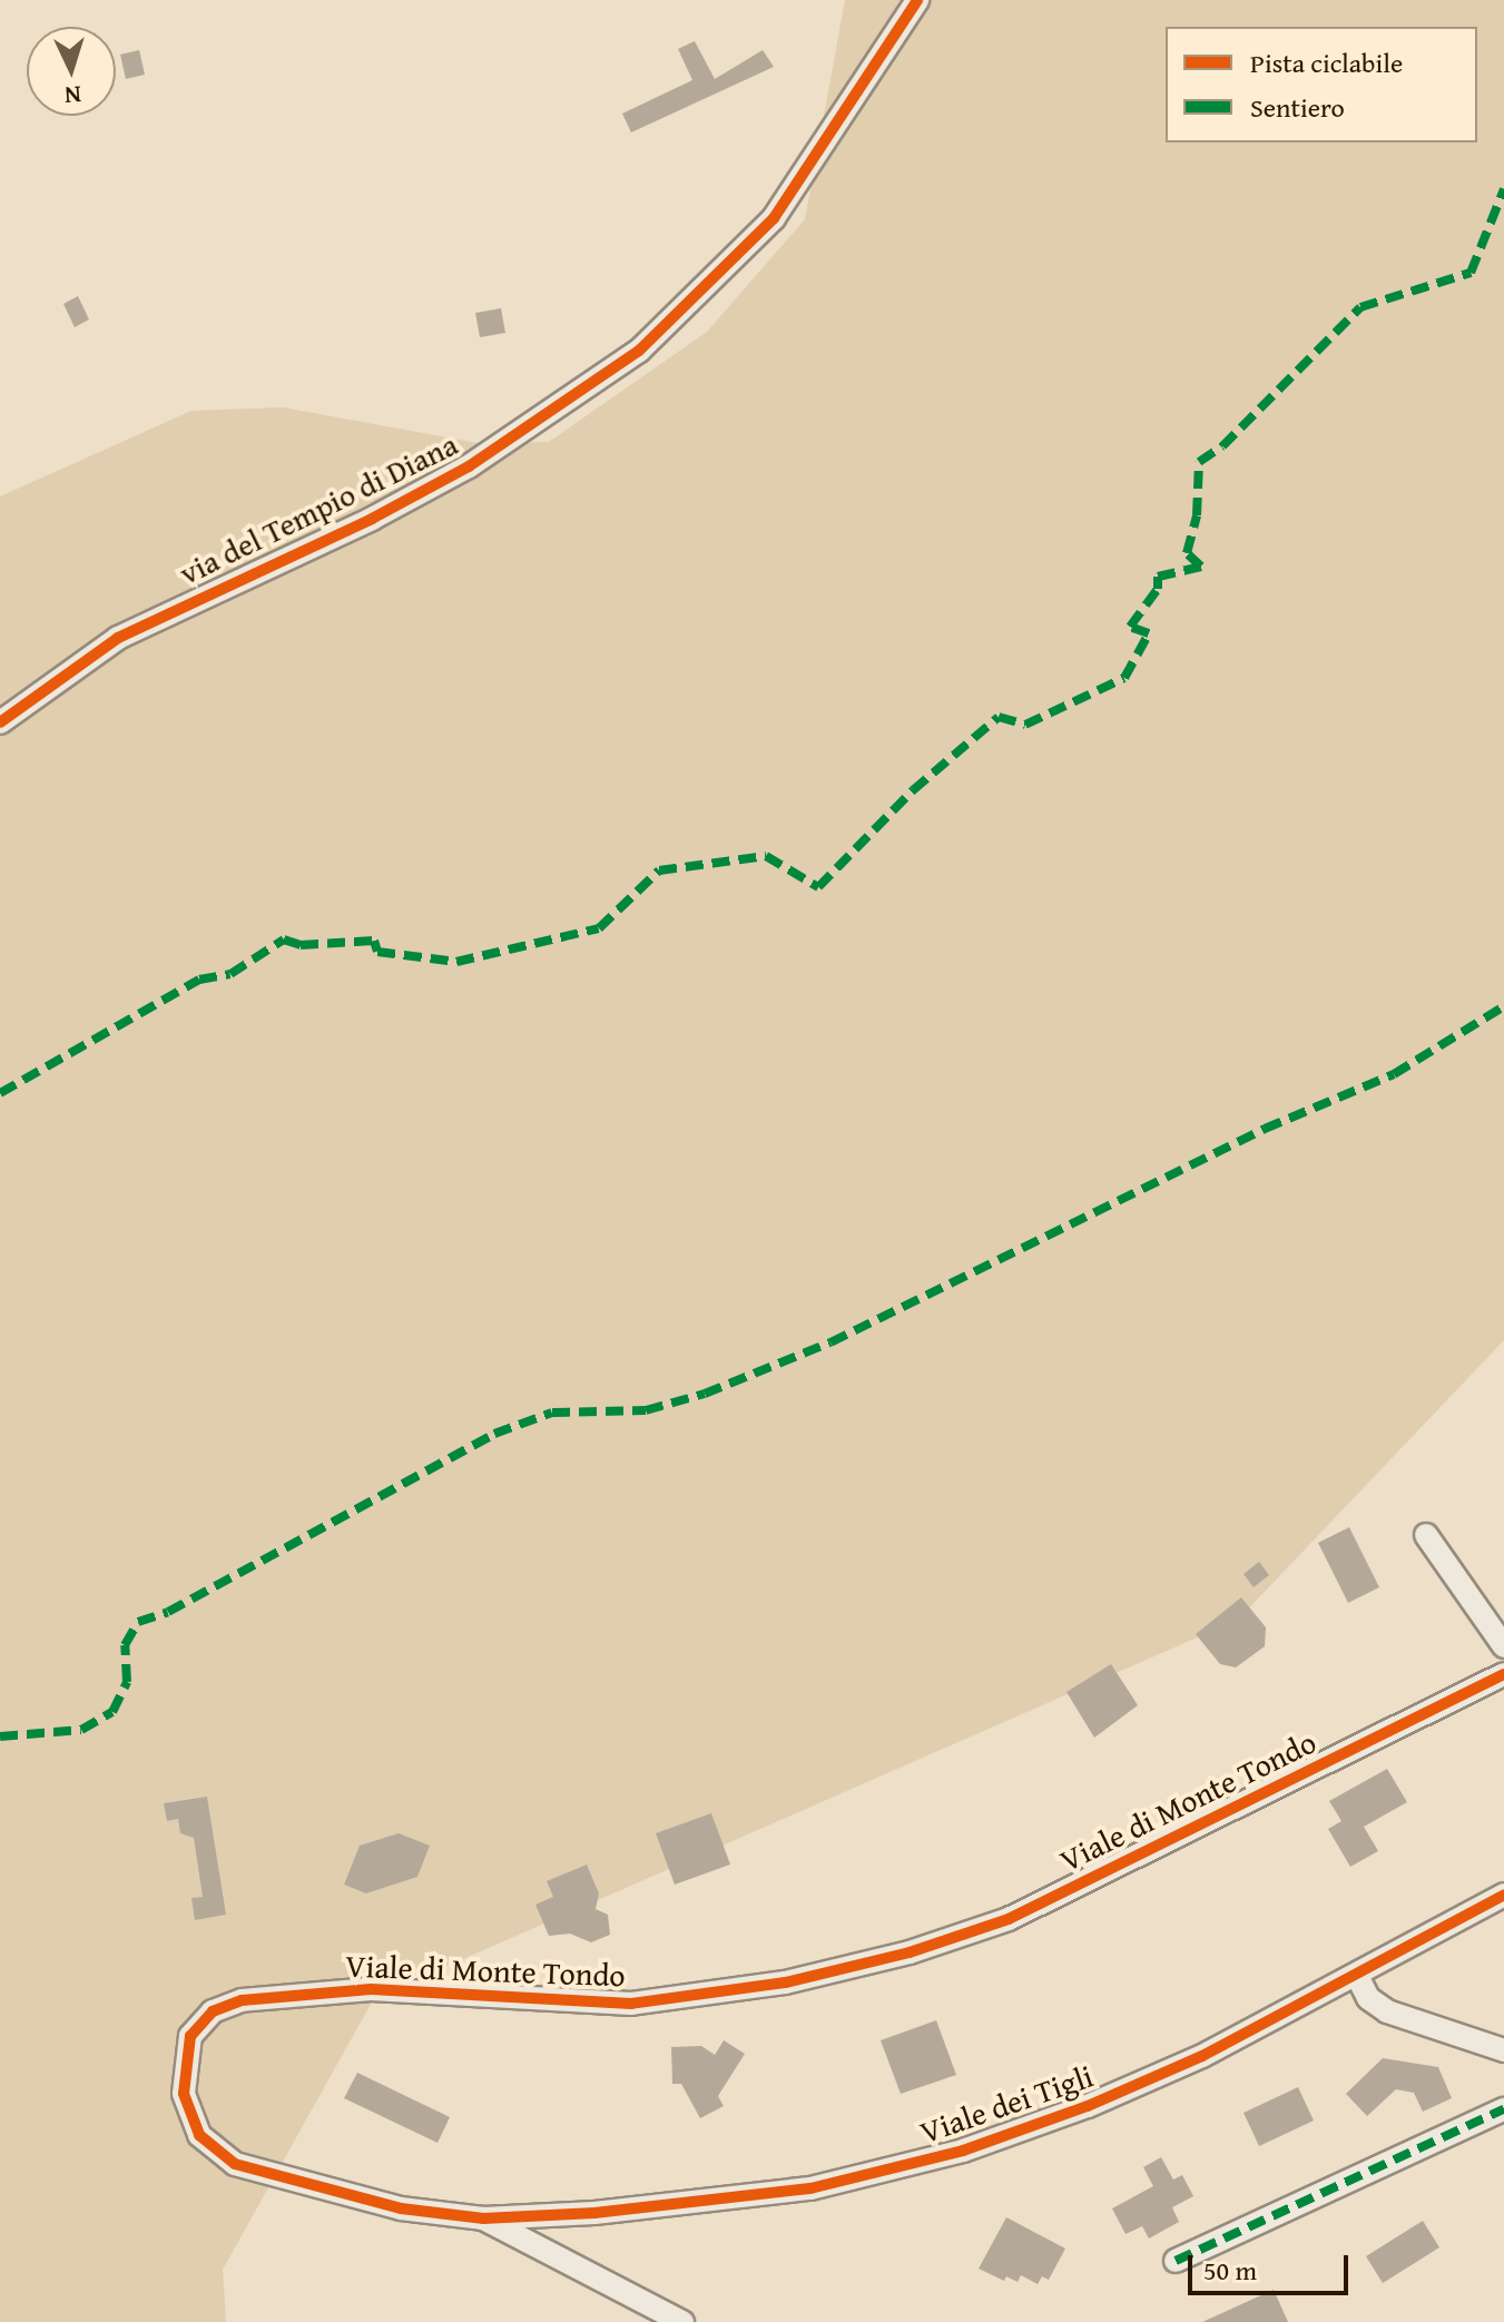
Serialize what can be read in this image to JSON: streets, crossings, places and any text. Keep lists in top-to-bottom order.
{
  "streets": {
    "street": ["via del Tempio di Diana", "Viale di Monte Tondo", "Viale dei Tigli"]
  },
  "crossings": [
    ["Viale di Monte Tondo", "Viale dei Tigli"]
  ],
  "legend": ["Pista ciclabile", "Sentiero"],
  "scale_bar": "50 m",
  "north": "bottom"
}
